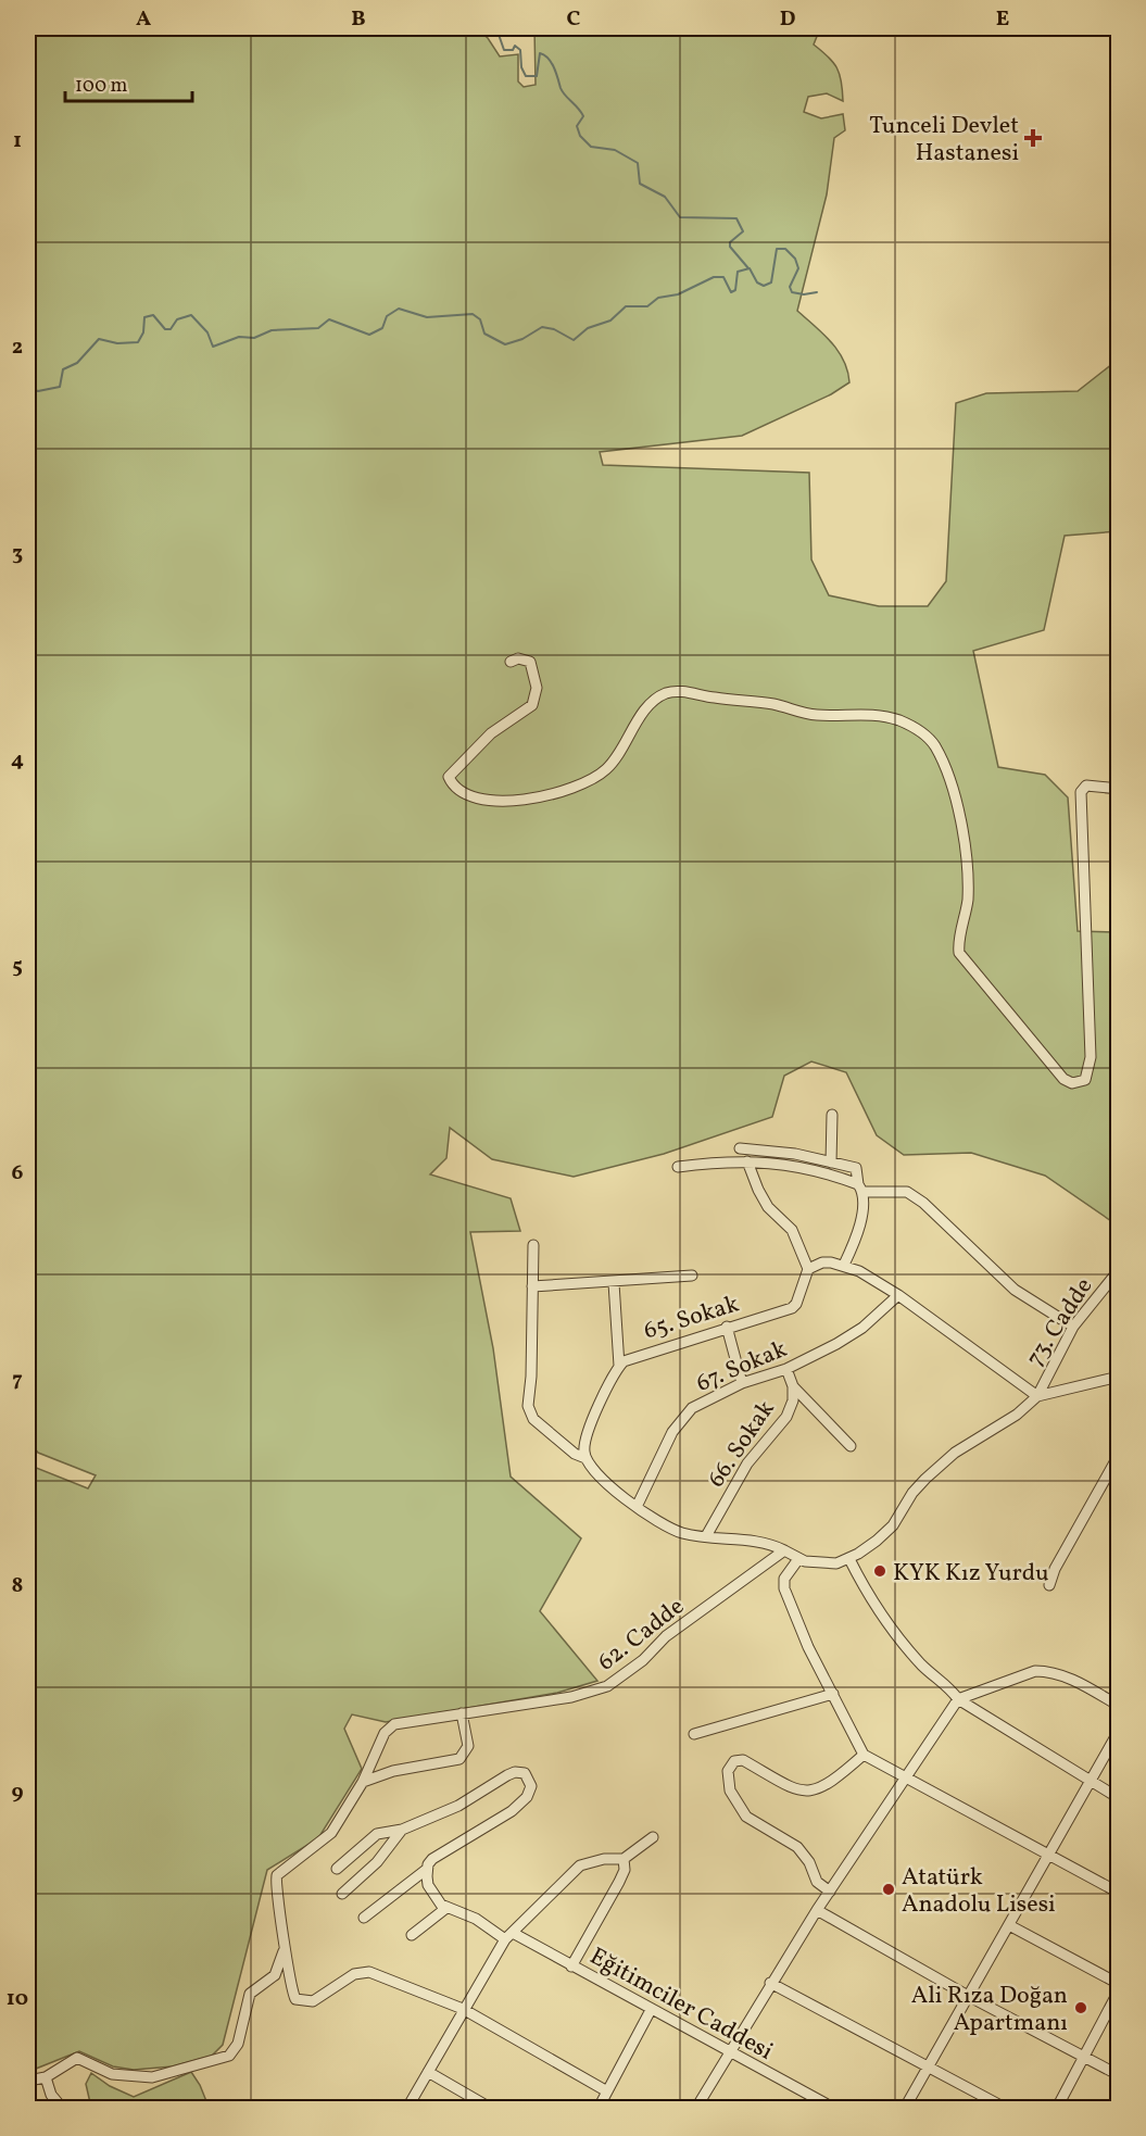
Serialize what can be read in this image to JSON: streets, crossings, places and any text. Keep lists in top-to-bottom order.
{
  "streets": {
    "street": [
      "65. Sokak",
      "73. Cadde",
      "67. Sokak",
      "66. Sokak",
      "62. Cadde",
      "Eğitimciler Caddesi"
    ]
  },
  "crossings": [
    ["67. Sokak", "66. Sokak"]
  ],
  "places": {
    "health": ["Tunceli Devlet Hastanesi"],
    "other": ["KYK Kız Yurdu", "Atatürk Anadolu Lisesi", "Ali Rıza Doğan Apartmanı"]
  },
  "scale_bar": "100 m",
  "grid": {
    "columns": [
      "A",
      "B",
      "C",
      "D",
      "E"
    ],
    "rows": [
      "1",
      "2",
      "3",
      "4",
      "5",
      "6",
      "7",
      "8",
      "9",
      "10"
    ]
  }
}
